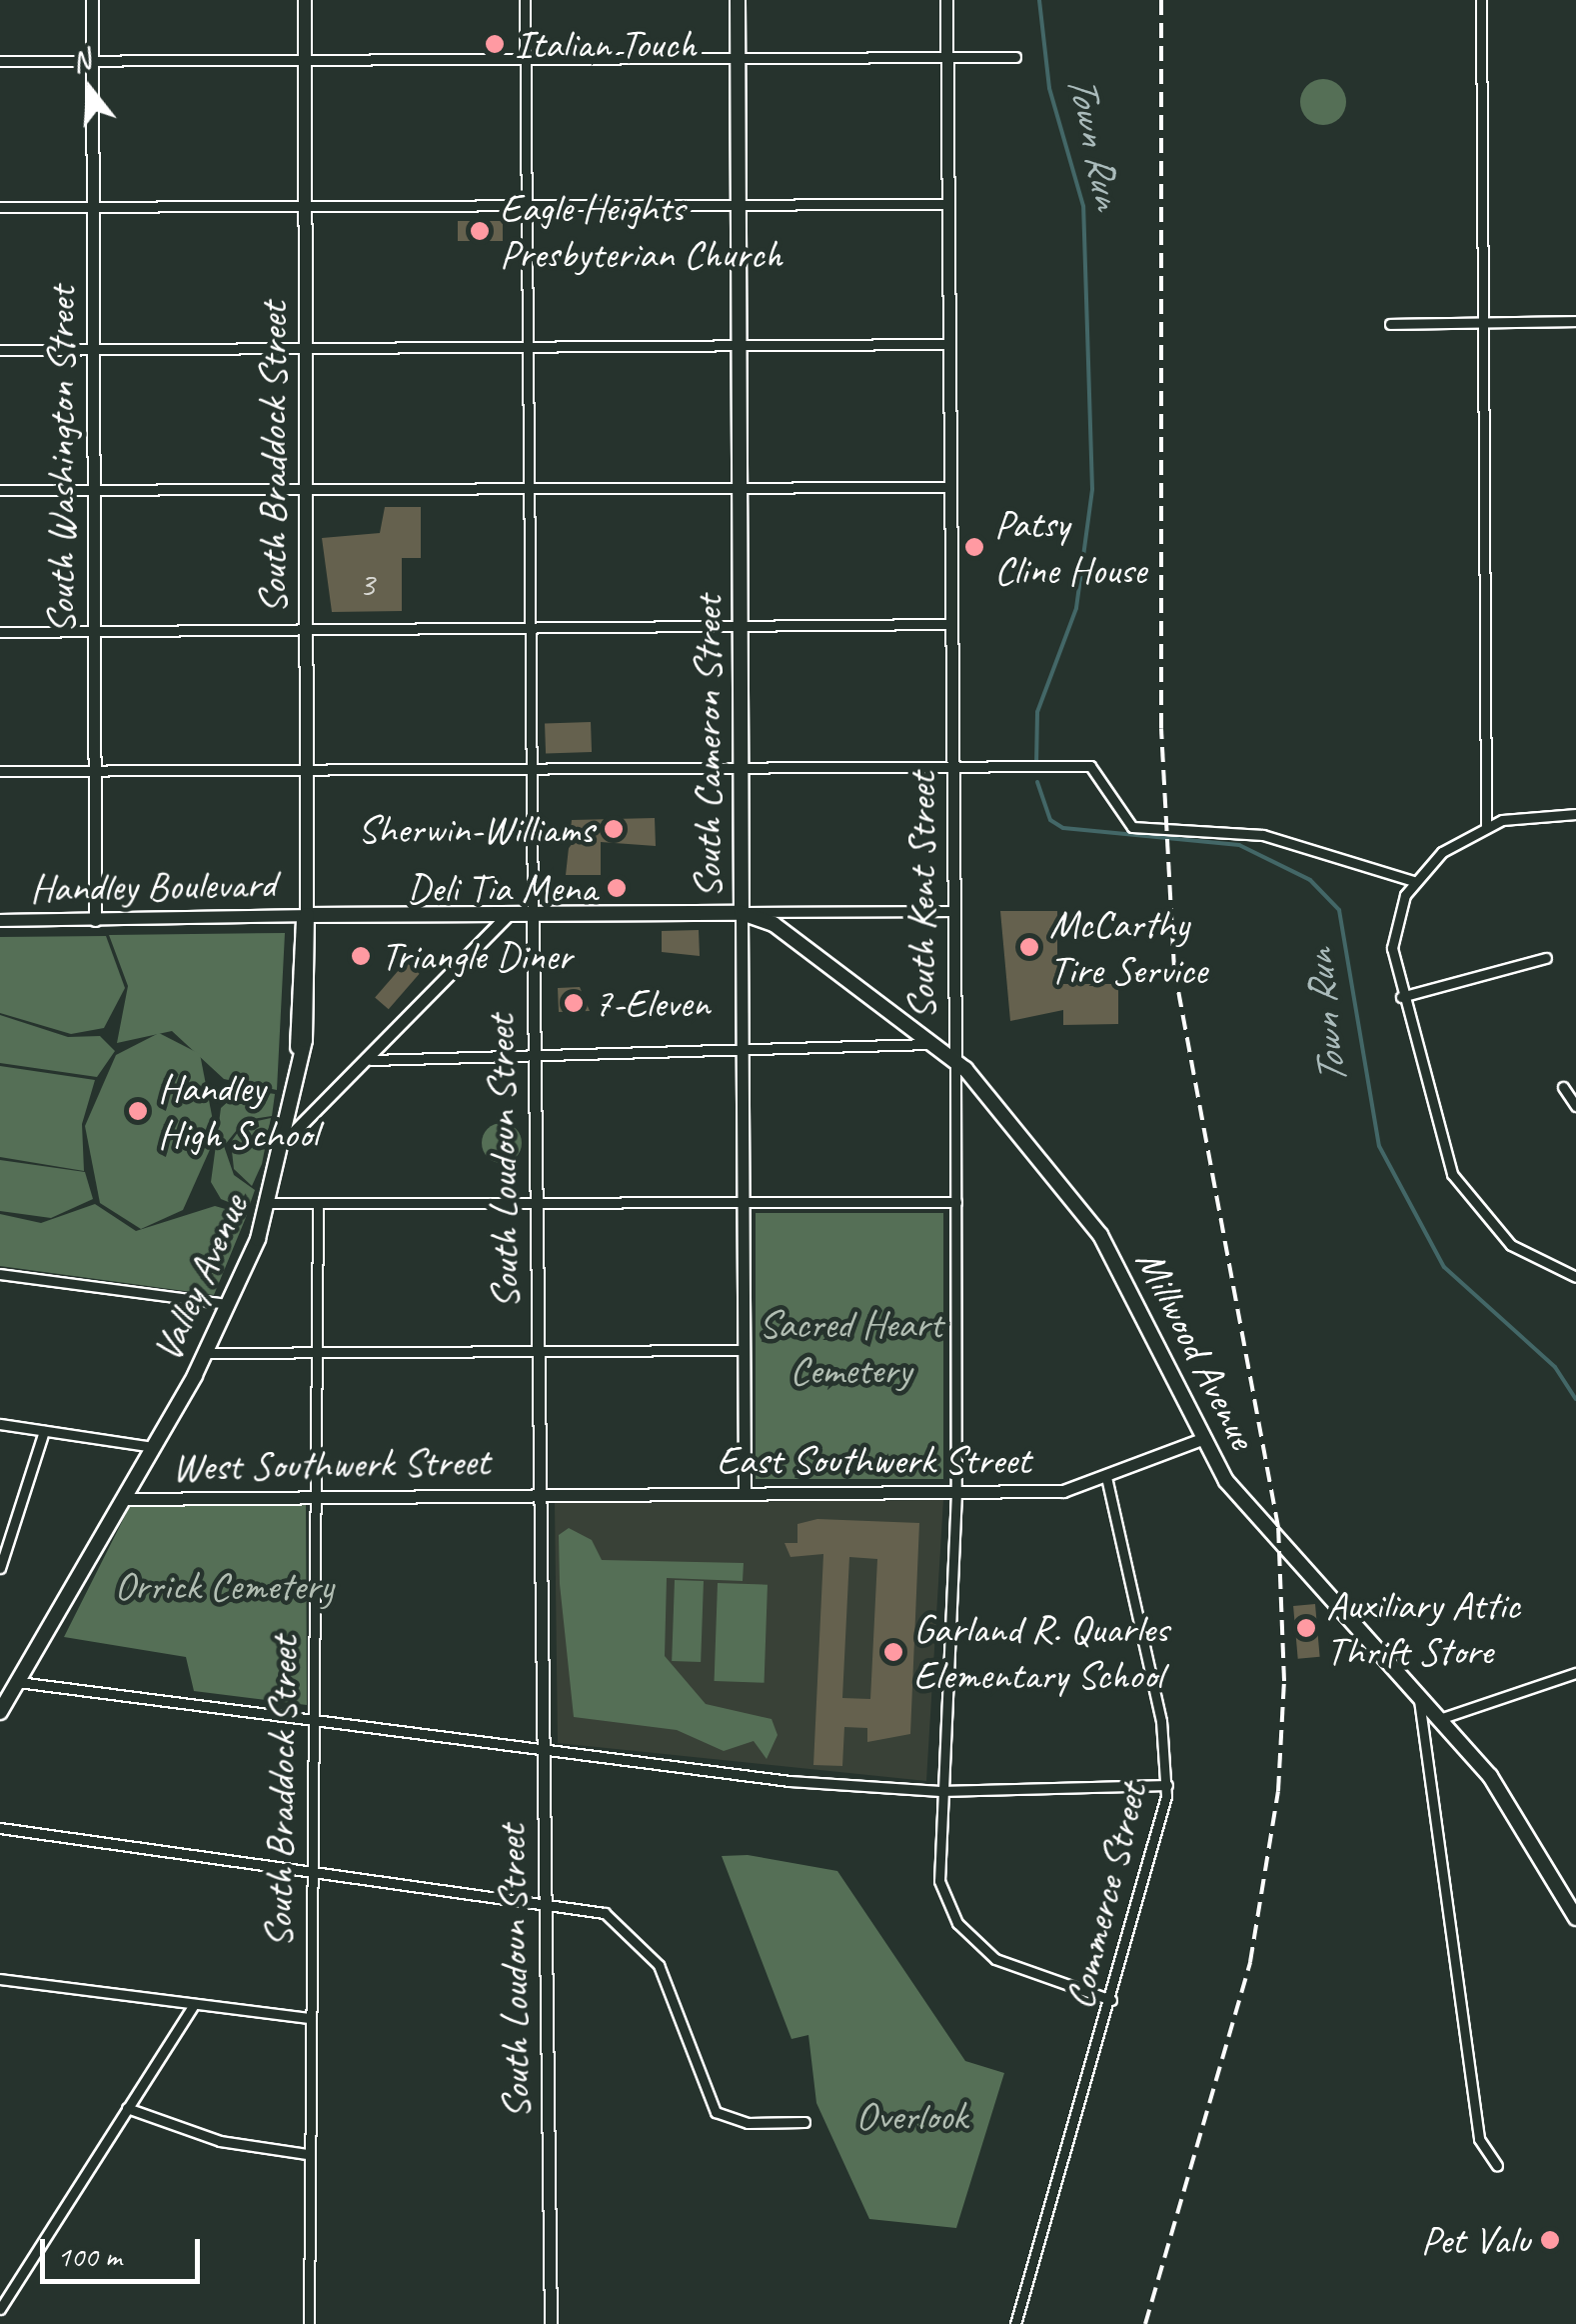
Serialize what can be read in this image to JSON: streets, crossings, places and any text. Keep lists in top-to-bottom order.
{
  "streets": {
    "main road": [
      "South Braddock Street",
      "South Cameron Street",
      "Valley Avenue",
      "Millwood Avenue"
    ],
    "street": [
      "South Washington Street",
      "Handley Boulevard",
      "South Kent Street",
      "South Loudoun Street",
      "East Southwerk Street",
      "West Southwerk Street",
      "Commerce Street"
    ]
  },
  "crossings": [
    ["South Braddock Street", "Handley Boulevard"],
    ["South Braddock Street", "Valley Avenue"],
    ["South Braddock Street", "West Southwerk Street"],
    ["South Washington Street", "Handley Boulevard"],
    ["South Cameron Street", "Millwood Avenue"],
    ["South Cameron Street", "East Southwerk Street"],
    ["South Kent Street", "Millwood Avenue"],
    ["South Kent Street", "East Southwerk Street"],
    ["South Kent Street", "Commerce Street"],
    ["South Loudoun Street", "East Southwerk Street"],
    ["South Loudoun Street", "West Southwerk Street"],
    ["Valley Avenue", "West Southwerk Street"],
    ["Millwood Avenue", "East Southwerk Street"],
    ["East Southwerk Street", "West Southwerk Street"],
    ["East Southwerk Street", "Commerce Street"]
  ],
  "water": ["Town Run"],
  "parks": ["Sacred Heart Cemetery", "Orrick Cemetery", "Overlook"],
  "places": [
    "Italian Touch",
    "Eagle Heights Presbyterian Church",
    "Patsy Cline House",
    "Sherwin-Williams",
    "Deli Tia Mena",
    "McCarthy Tire Service",
    "Triangle Diner",
    "7-Eleven",
    "Handley High School",
    "Auxiliary Attic Thrift Store",
    "Garland R. Quarles Elementary School",
    "Pet Valu"
  ],
  "house_numbers": ["3"],
  "scale_bar": "100 m",
  "north": "top"
}
